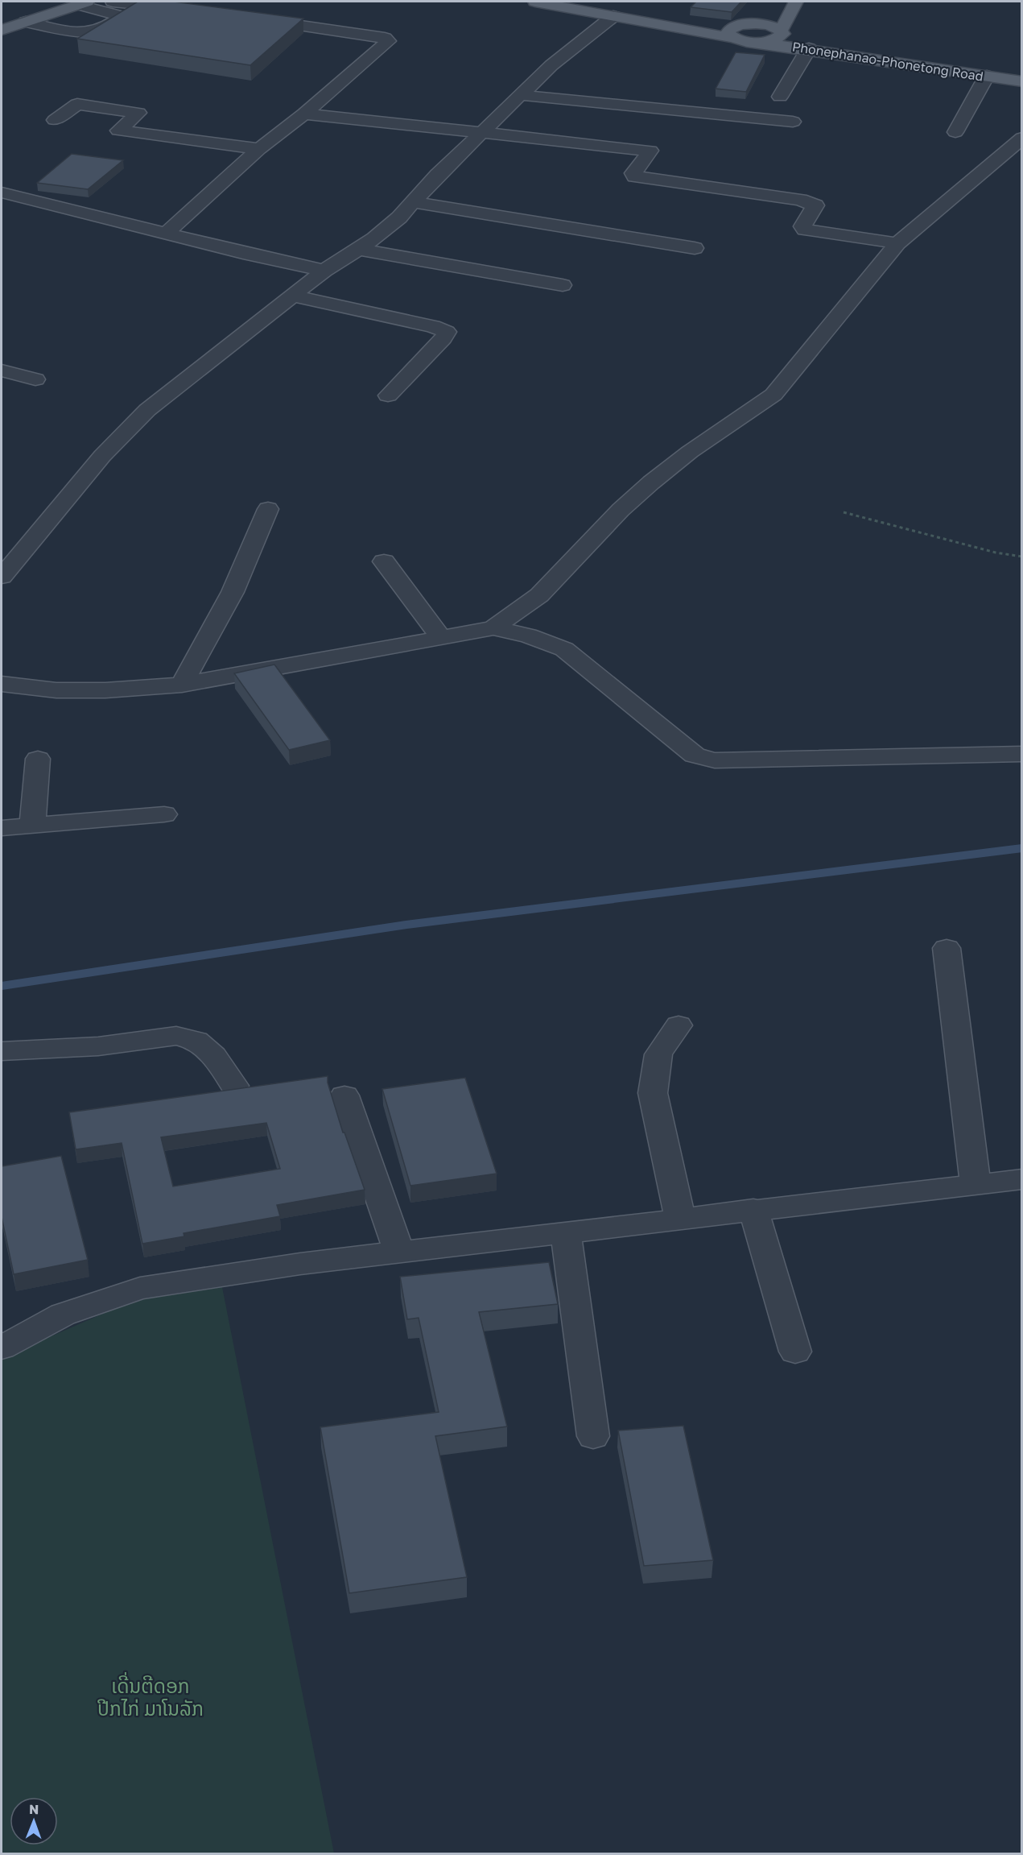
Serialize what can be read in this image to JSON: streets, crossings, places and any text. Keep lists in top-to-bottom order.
{
  "streets": {
    "main road": ["Phonephanao-Phonetong Road"]
  },
  "parks": ["ເດີ່ນຕີດອກ ປີກໄກ່ ມາໂນລັກ"],
  "north": "top"
}
